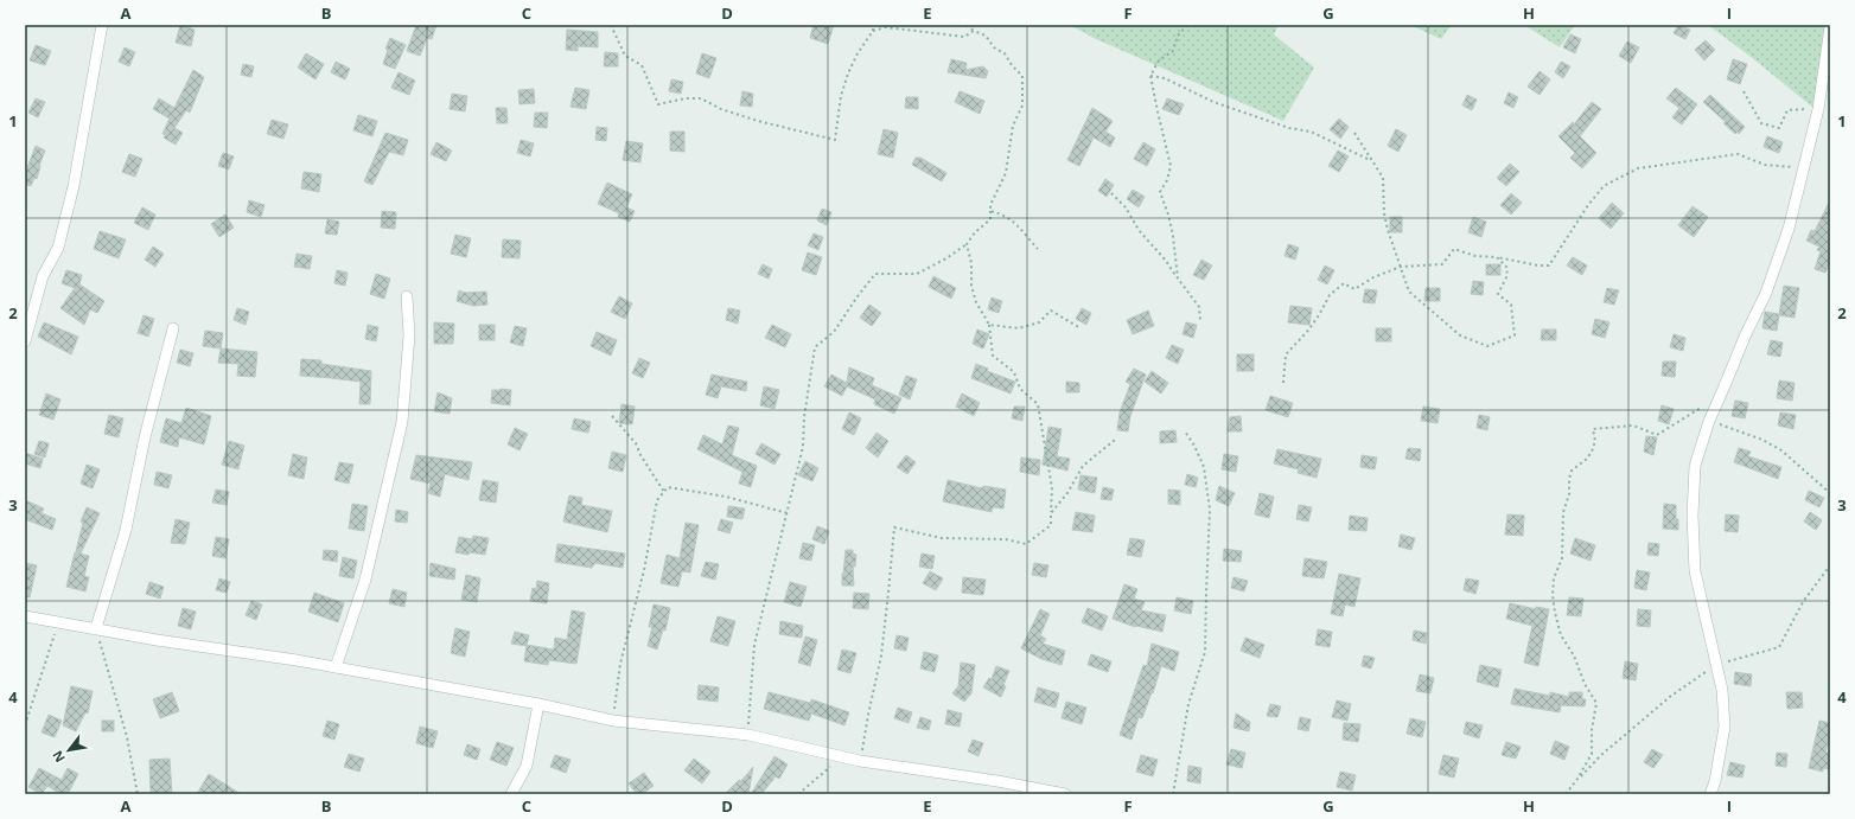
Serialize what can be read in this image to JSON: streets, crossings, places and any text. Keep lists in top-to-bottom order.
{
  "north": "bottom left",
  "grid": {
    "columns": [
      "A",
      "B",
      "C",
      "D",
      "E",
      "F",
      "G",
      "H",
      "I"
    ],
    "rows": [
      "1",
      "2",
      "3",
      "4"
    ]
  }
}
